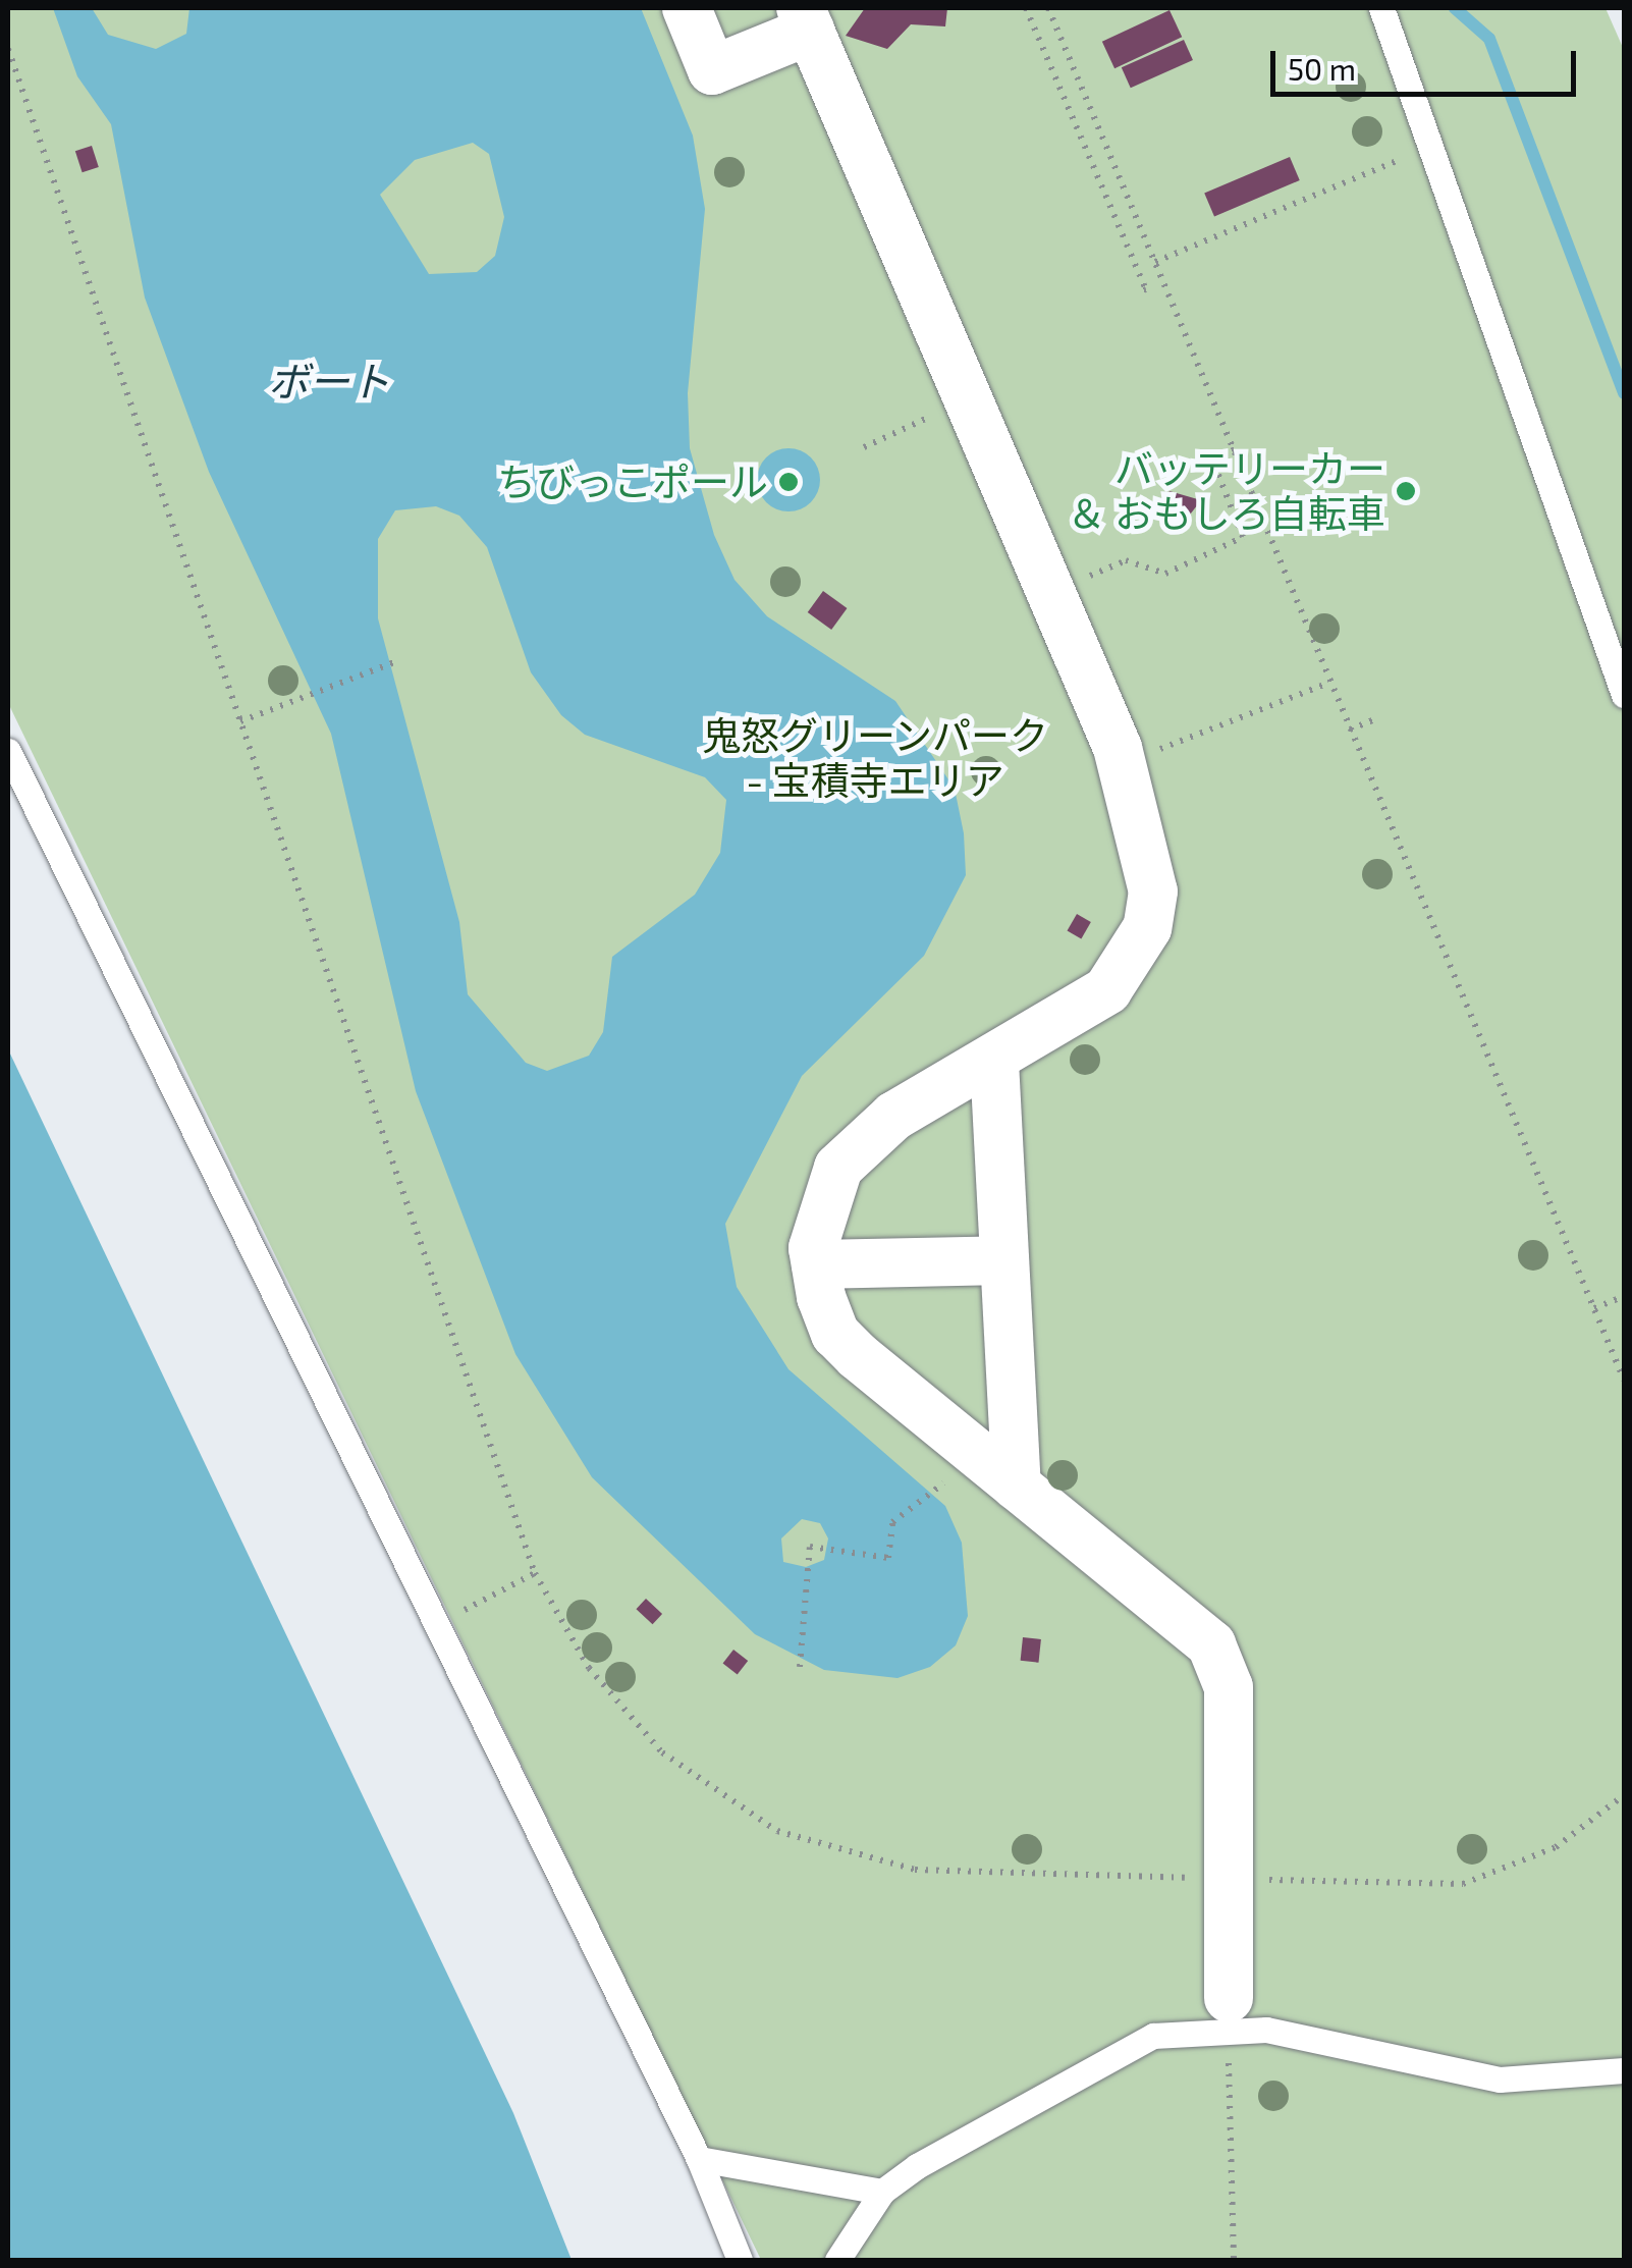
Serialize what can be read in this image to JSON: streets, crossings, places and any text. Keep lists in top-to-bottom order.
{
  "water": ["ボート"],
  "parks": ["鬼怒グリーンパーク - 宝積寺エリア"],
  "places": ["ちびっこポール", "バッテリーカー ＆ おもしろ自転車"],
  "scale_bar": "50 m"
}
